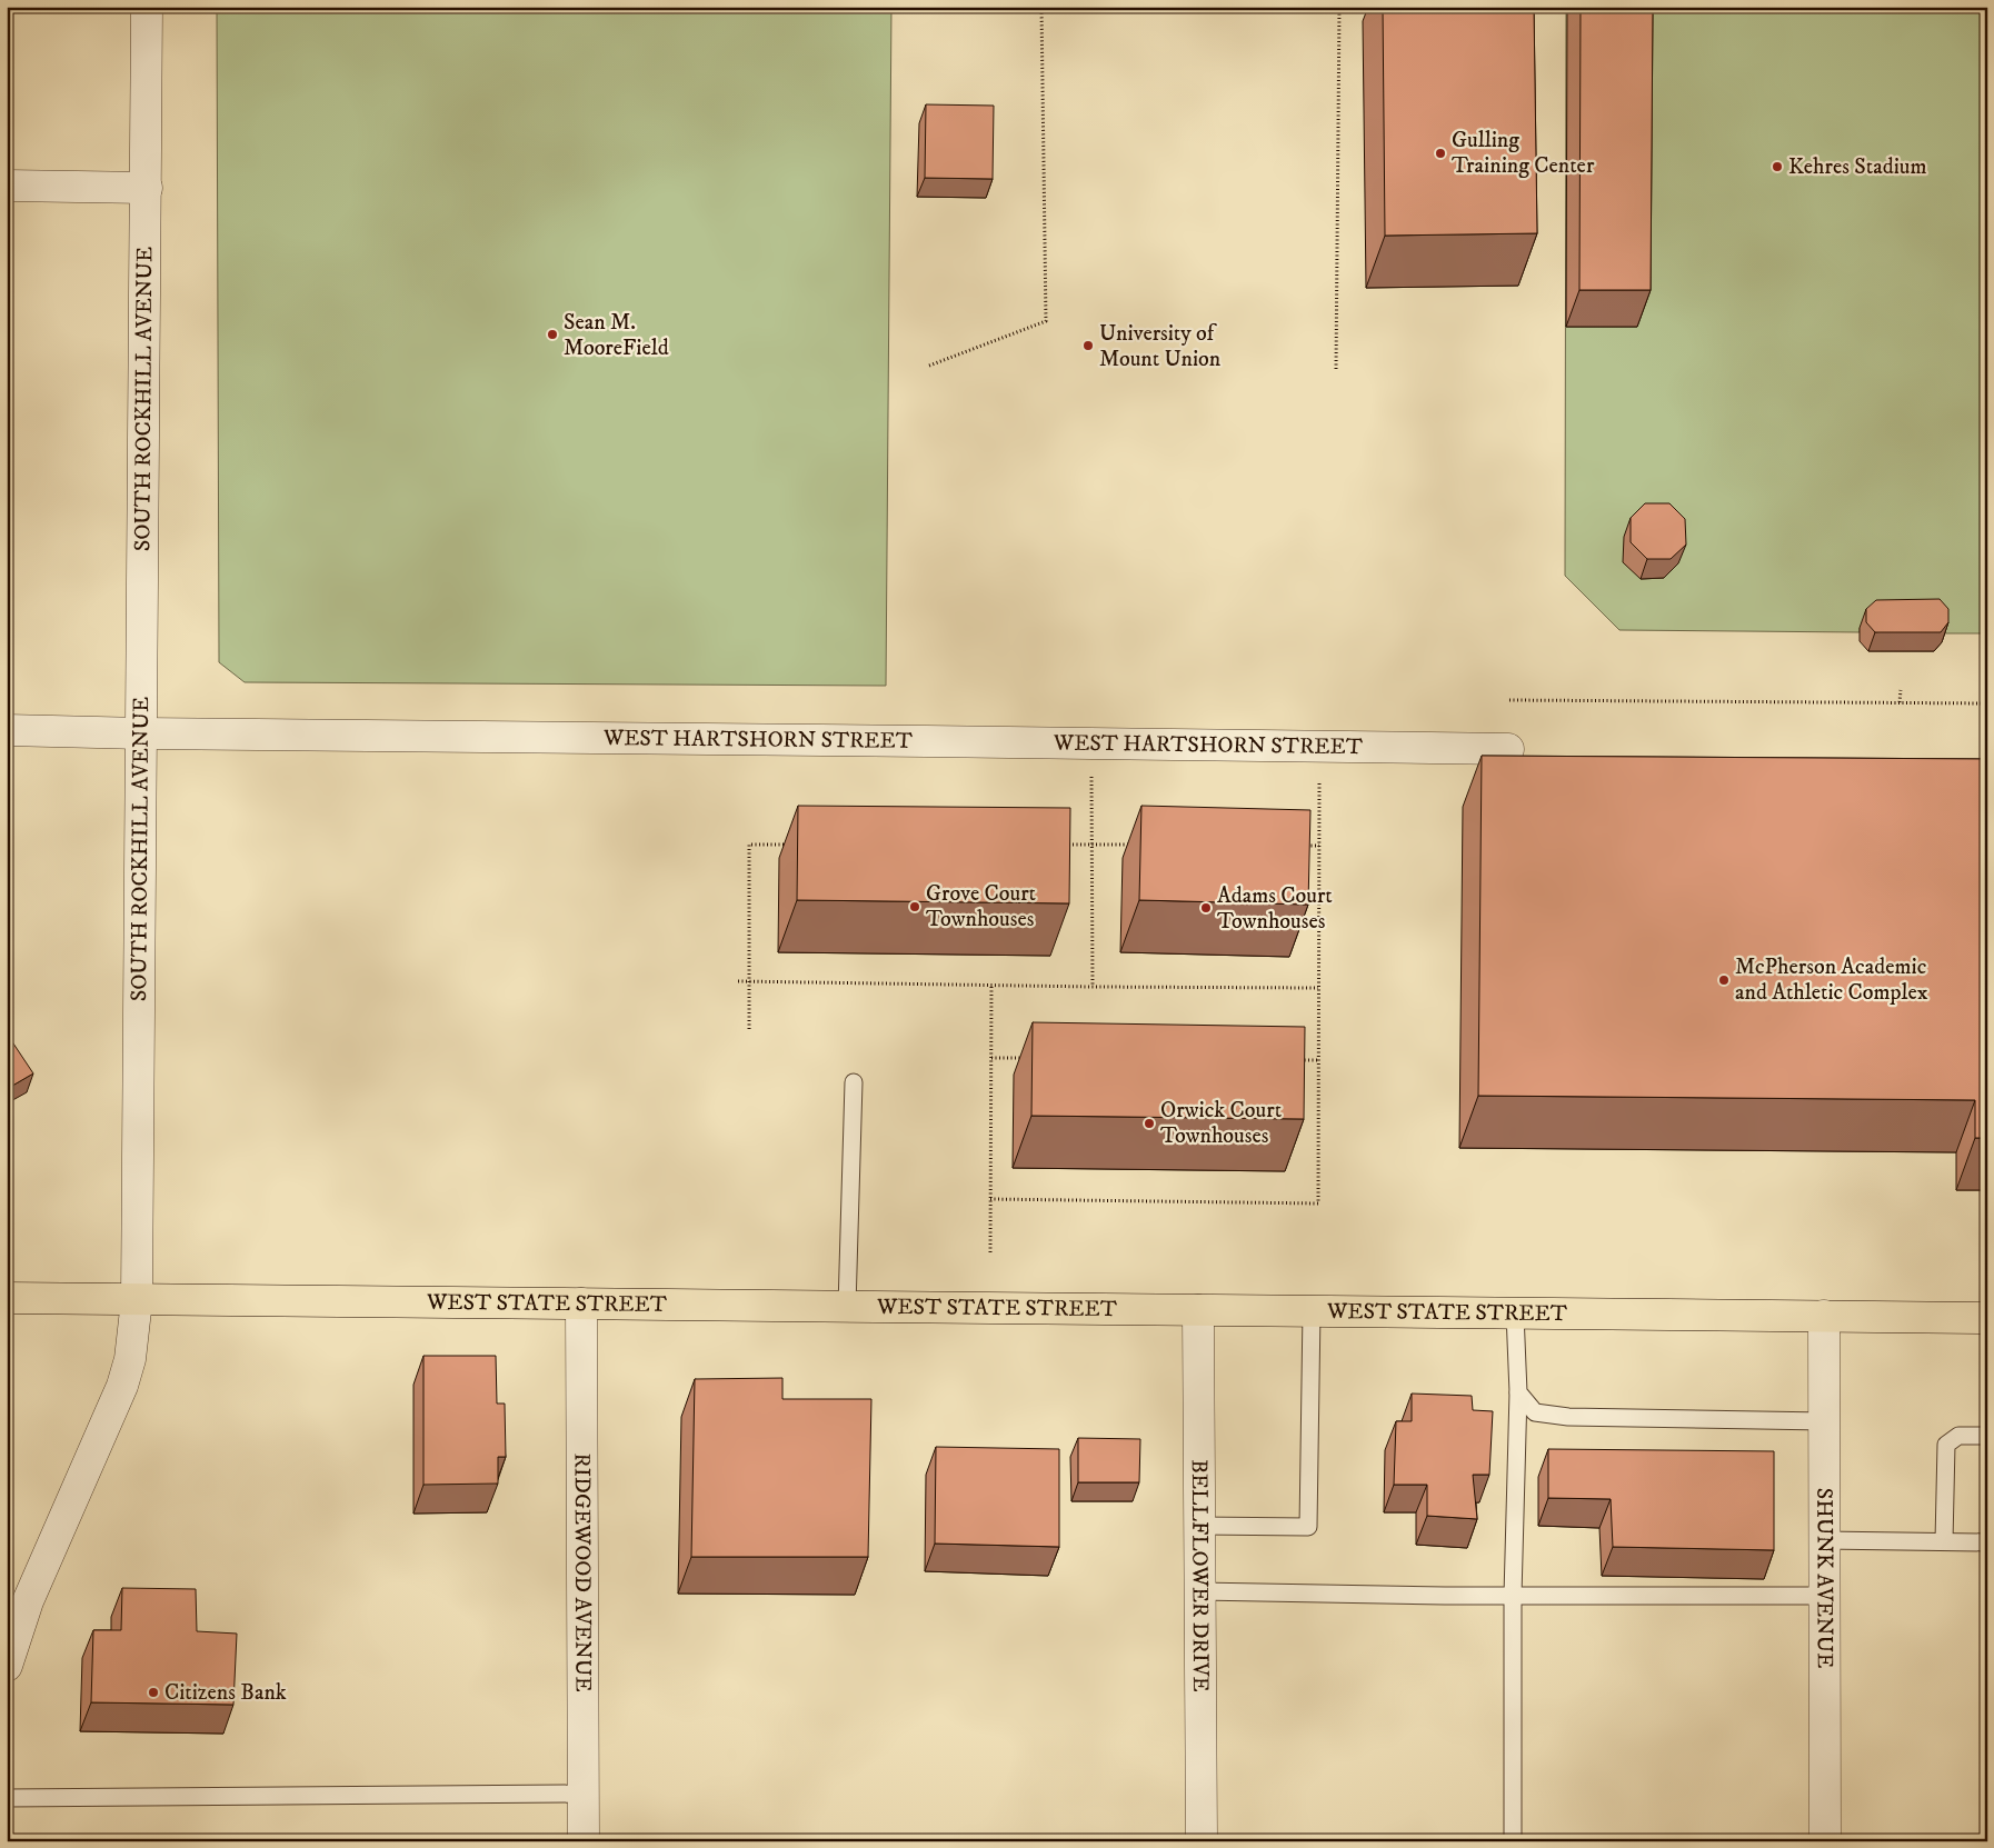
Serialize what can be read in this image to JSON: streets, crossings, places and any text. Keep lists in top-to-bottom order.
{
  "streets": {
    "highway": ["WEST STATE STREET"],
    "street": [
      "SOUTH ROCKHILL AVENUE",
      "WEST HARTSHORN STREET",
      "RIDGEWOOD AVENUE",
      "BELLFLOWER DRIVE",
      "SHUNK AVENUE"
    ]
  },
  "crossings": [
    ["SOUTH ROCKHILL AVENUE", "WEST HARTSHORN STREET"],
    ["SOUTH ROCKHILL AVENUE", "WEST STATE STREET"],
    ["WEST STATE STREET", "RIDGEWOOD AVENUE"],
    ["WEST STATE STREET", "BELLFLOWER DRIVE"],
    ["WEST STATE STREET", "SHUNK AVENUE"]
  ],
  "places": [
    "Gulling Training Center",
    "Kehres Stadium",
    "Sean M. MooreField",
    "University of Mount Union",
    "Grove Court Townhouses",
    "Adams Court Townhouses",
    "McPherson Academic and Athletic Complex",
    "Orwick Court Townhouses",
    "Citizens Bank"
  ]
}
